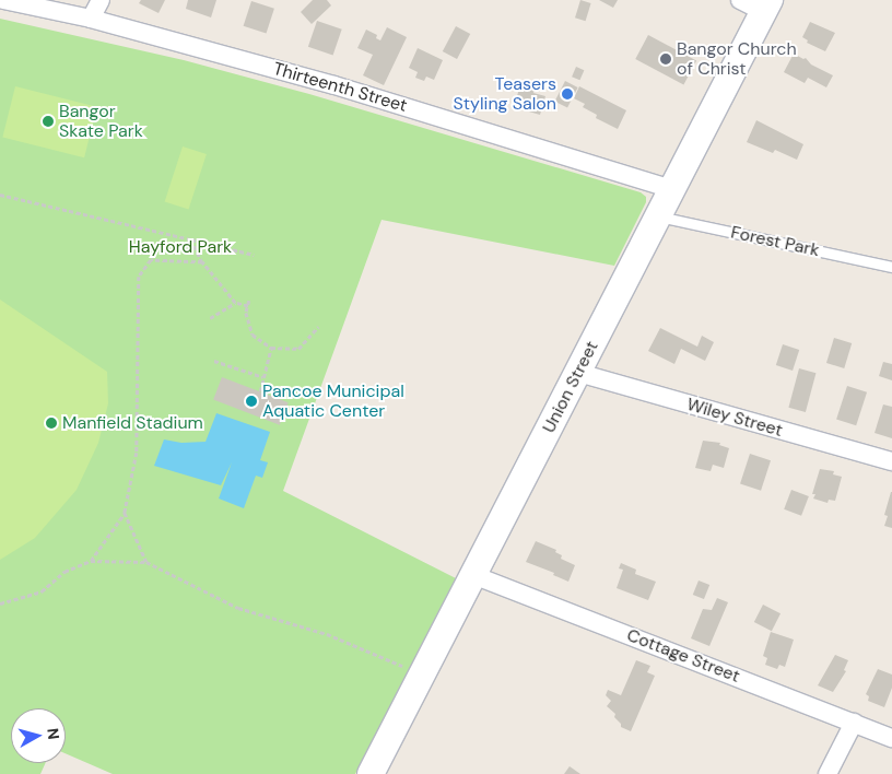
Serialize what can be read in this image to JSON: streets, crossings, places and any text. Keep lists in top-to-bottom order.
{
  "streets": {
    "main road": ["Union Street"],
    "street": ["Thirteenth Street", "Wiley Street", "Cottage Street"],
    "lane": ["Forest Park"]
  },
  "crossings": [
    ["Thirteenth Street", "Union Street"],
    ["Forest Park", "Union Street"],
    ["Union Street", "Wiley Street"],
    ["Union Street", "Cottage Street"]
  ],
  "parks": ["Hayford Park"],
  "places": [
    "Bangor Church of Christ",
    "Teasers Styling Salon",
    "Bangor Skate Park",
    "Pancoe Municipal Aquatic Center",
    "Manfield Stadium"
  ],
  "north": "right"
}
